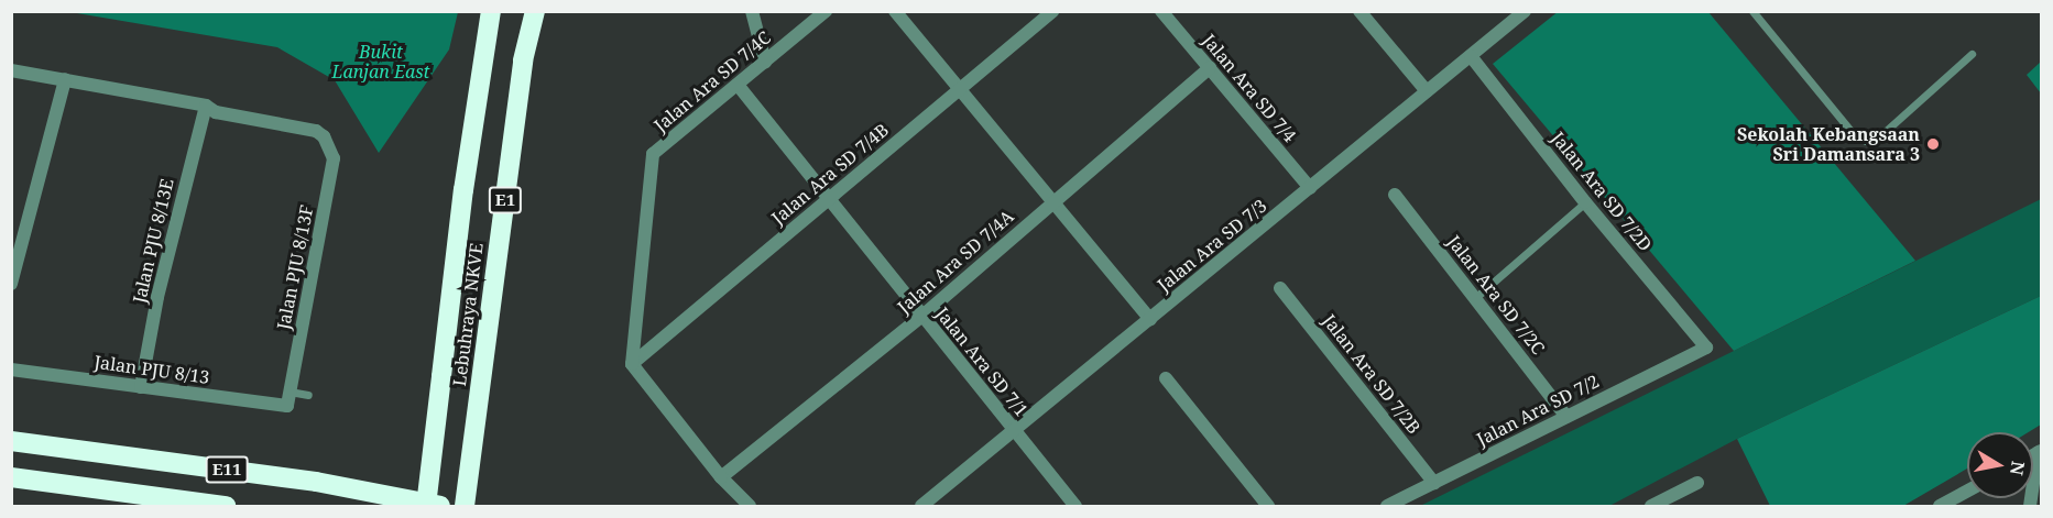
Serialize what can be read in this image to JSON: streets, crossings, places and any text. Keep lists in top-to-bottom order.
{
  "streets": {
    "highway": ["E1", "Lebuhraya NKVE", "E11"],
    "street": [
      "Jalan Ara SD 7/4C",
      "Jalan Ara SD 7/4",
      "Jalan Ara SD 7/4B",
      "Jalan Ara SD 7/2D",
      "Jalan PJU 8/13E",
      "Jalan Ara SD 7/3",
      "Jalan Ara SD 7/4A",
      "Jalan PJU 8/13F",
      "Jalan Ara SD 7/2C",
      "Jalan Ara SD 7/1",
      "Jalan PJU 8/13",
      "Jalan Ara SD 7/2B",
      "Jalan Ara SD 7/2"
    ]
  },
  "crossings": [
    ["Jalan Ara SD 7/4C", "Jalan Ara SD 7/4B"],
    ["Jalan Ara SD 7/4C", "Jalan Ara SD 7/1"],
    ["Jalan Ara SD 7/4", "Jalan Ara SD 7/3"],
    ["Jalan Ara SD 7/4", "Jalan Ara SD 7/4A"],
    ["Jalan Ara SD 7/4B", "Jalan Ara SD 7/1"],
    ["Jalan Ara SD 7/2D", "Jalan Ara SD 7/3"],
    ["Jalan Ara SD 7/2D", "Jalan Ara SD 7/2"],
    ["Jalan PJU 8/13E", "Jalan PJU 8/13F"],
    ["Jalan PJU 8/13E", "Jalan PJU 8/13"],
    ["Jalan Ara SD 7/3", "Jalan Ara SD 7/1"],
    ["Jalan Ara SD 7/4A", "Jalan Ara SD 7/1"],
    ["Jalan PJU 8/13F", "Jalan PJU 8/13"],
    ["Jalan Ara SD 7/2C", "Jalan Ara SD 7/2"],
    ["Jalan Ara SD 7/2B", "Jalan Ara SD 7/2"]
  ],
  "parks": ["Bukit Lanjan East"],
  "places": ["Sekolah Kebangsaan Sri Damansara 3"],
  "north": "right"
}
